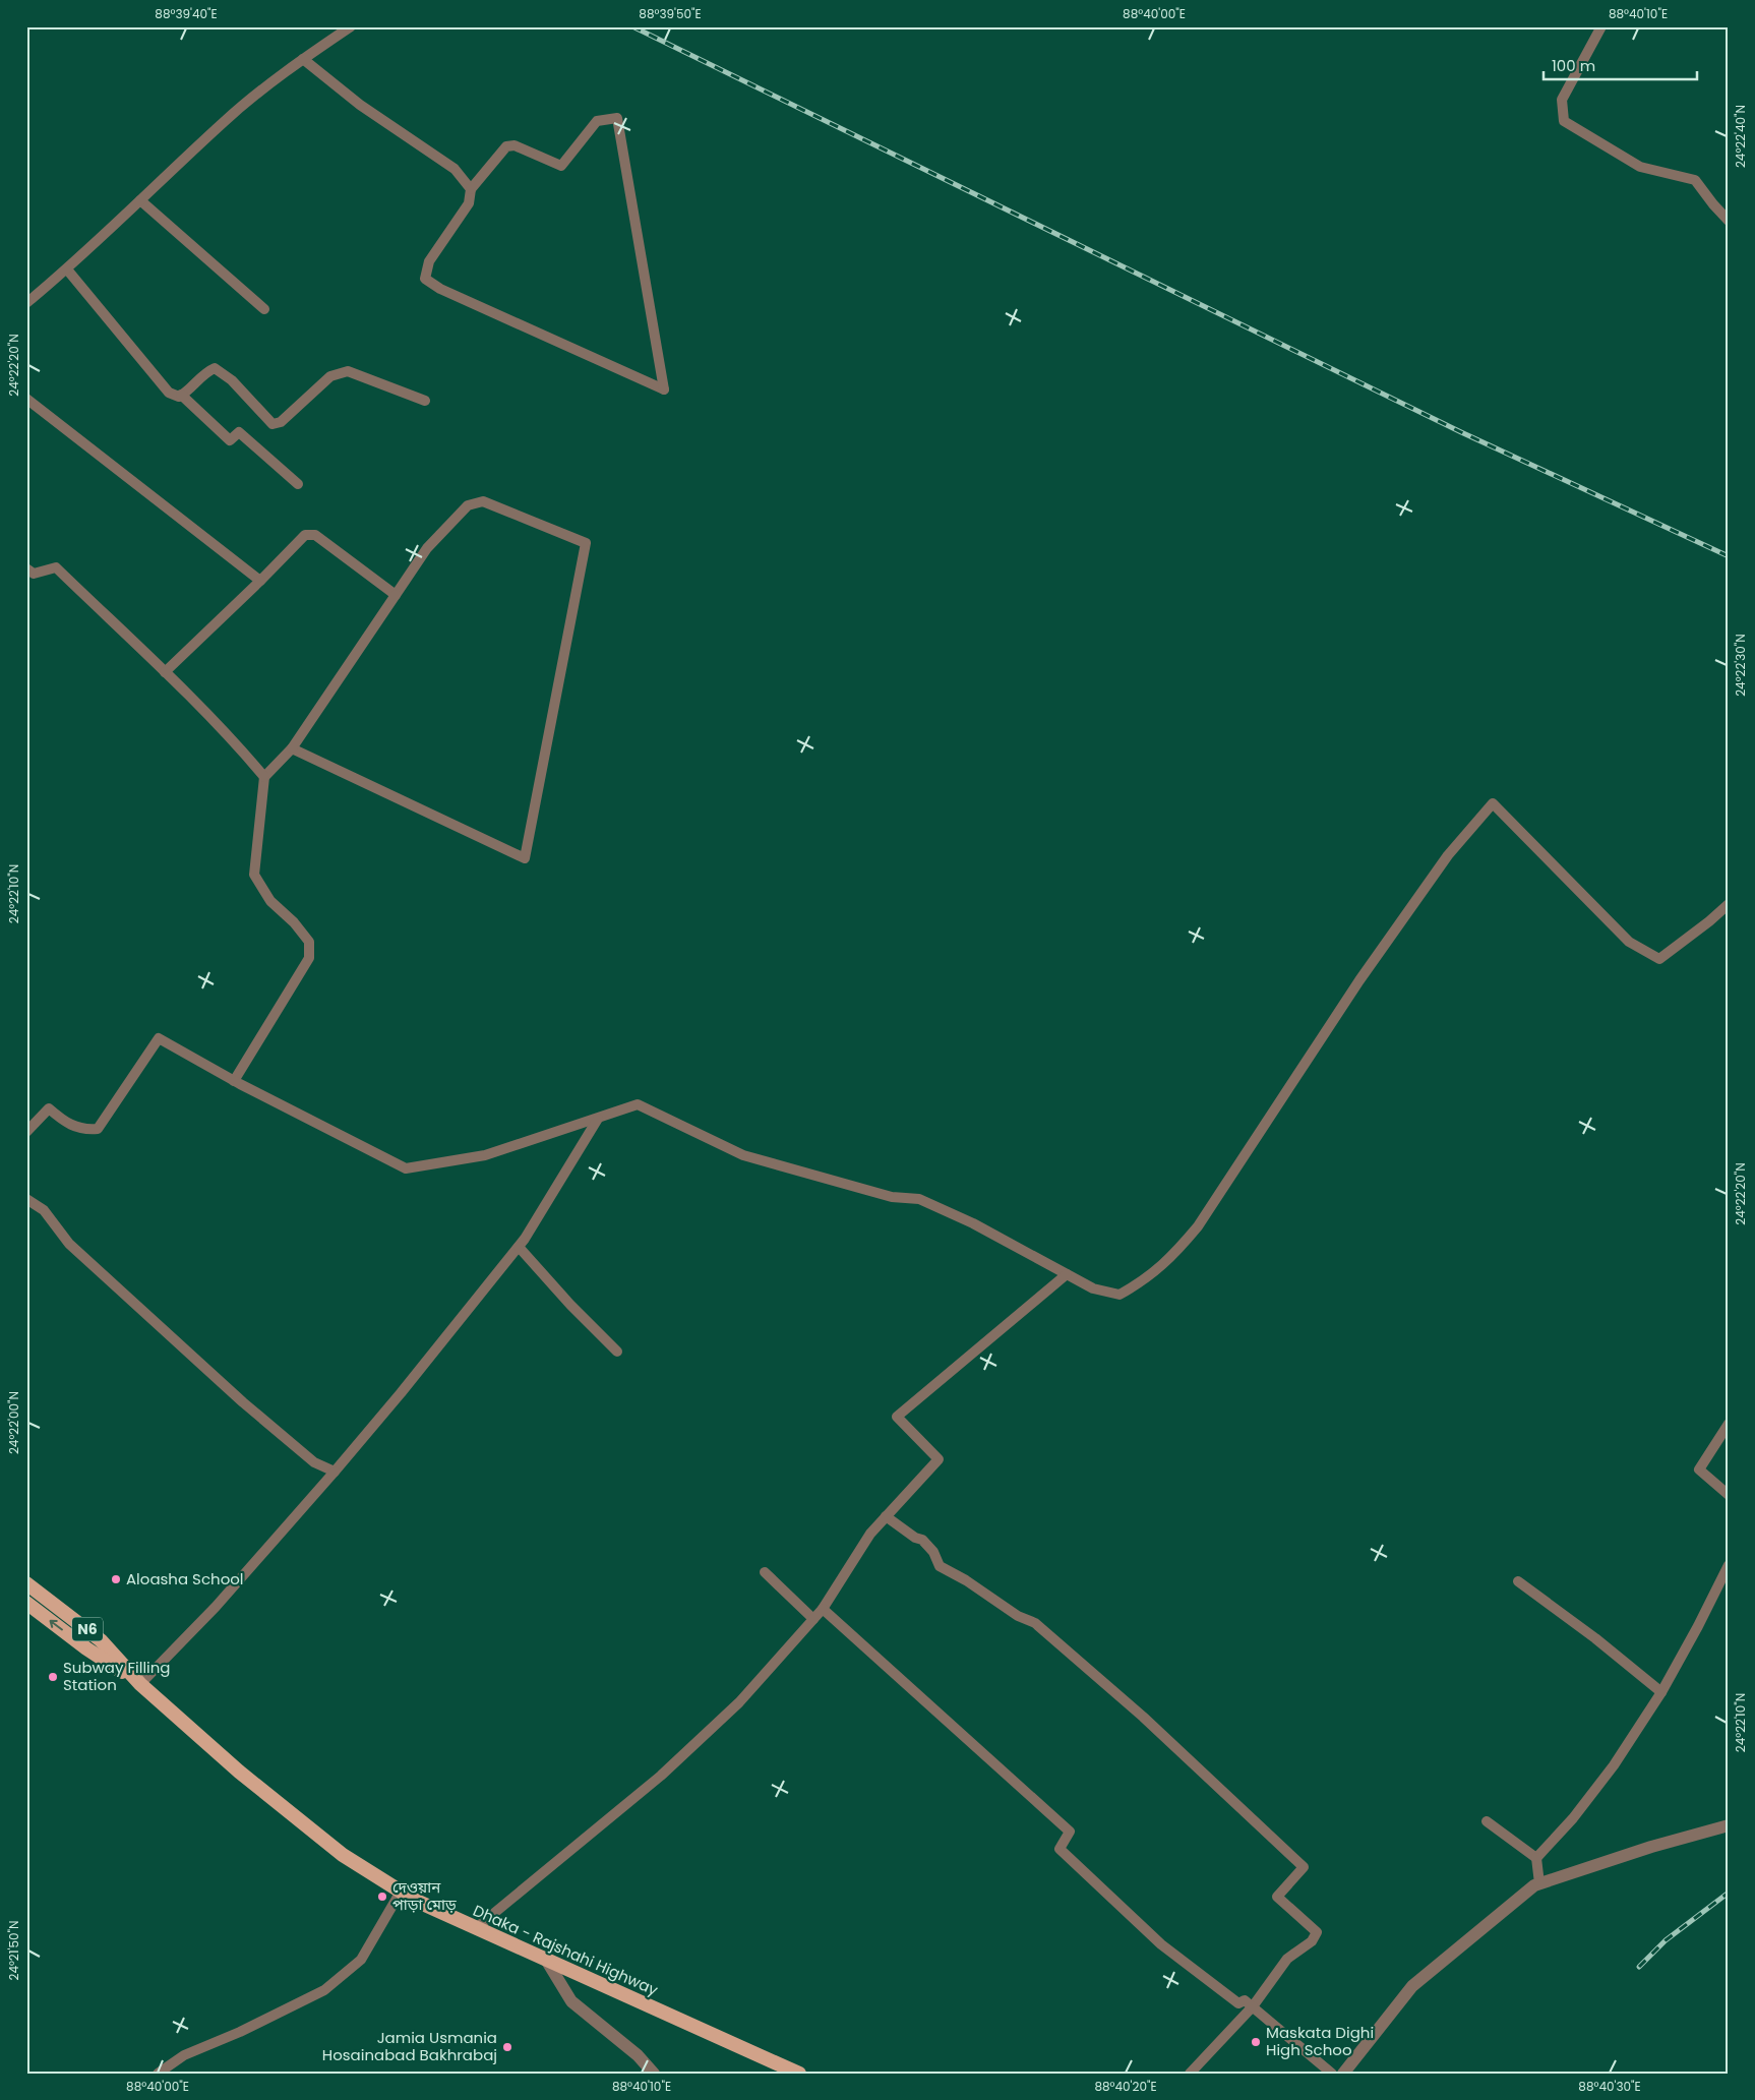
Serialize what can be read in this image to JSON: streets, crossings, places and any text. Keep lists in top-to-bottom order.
{
  "streets": {
    "highway": ["N6", "Dhaka - Rajshahi Highway"]
  },
  "places": [
    "Aloasha School",
    "Subway Filling Station",
    "দেওয়ান পাড়া মোড়",
    "Maskata Dighi High Schoo",
    "Jamia Usmania Hosainabad Bakhrabaj"
  ],
  "scale_bar": "100 m",
  "coordinates": [
    "88°39'40\"E",
    "88°39'50\"E",
    "88°40'00\"E",
    "88°40'10\"E",
    "24°22'40\"N",
    "24°22'20\"N",
    "24°22'30\"N",
    "24°22'10\"N",
    "24°22'00\"N",
    "24°21'50\"N",
    "88°40'20\"E",
    "88°40'30\"E"
  ]
}
